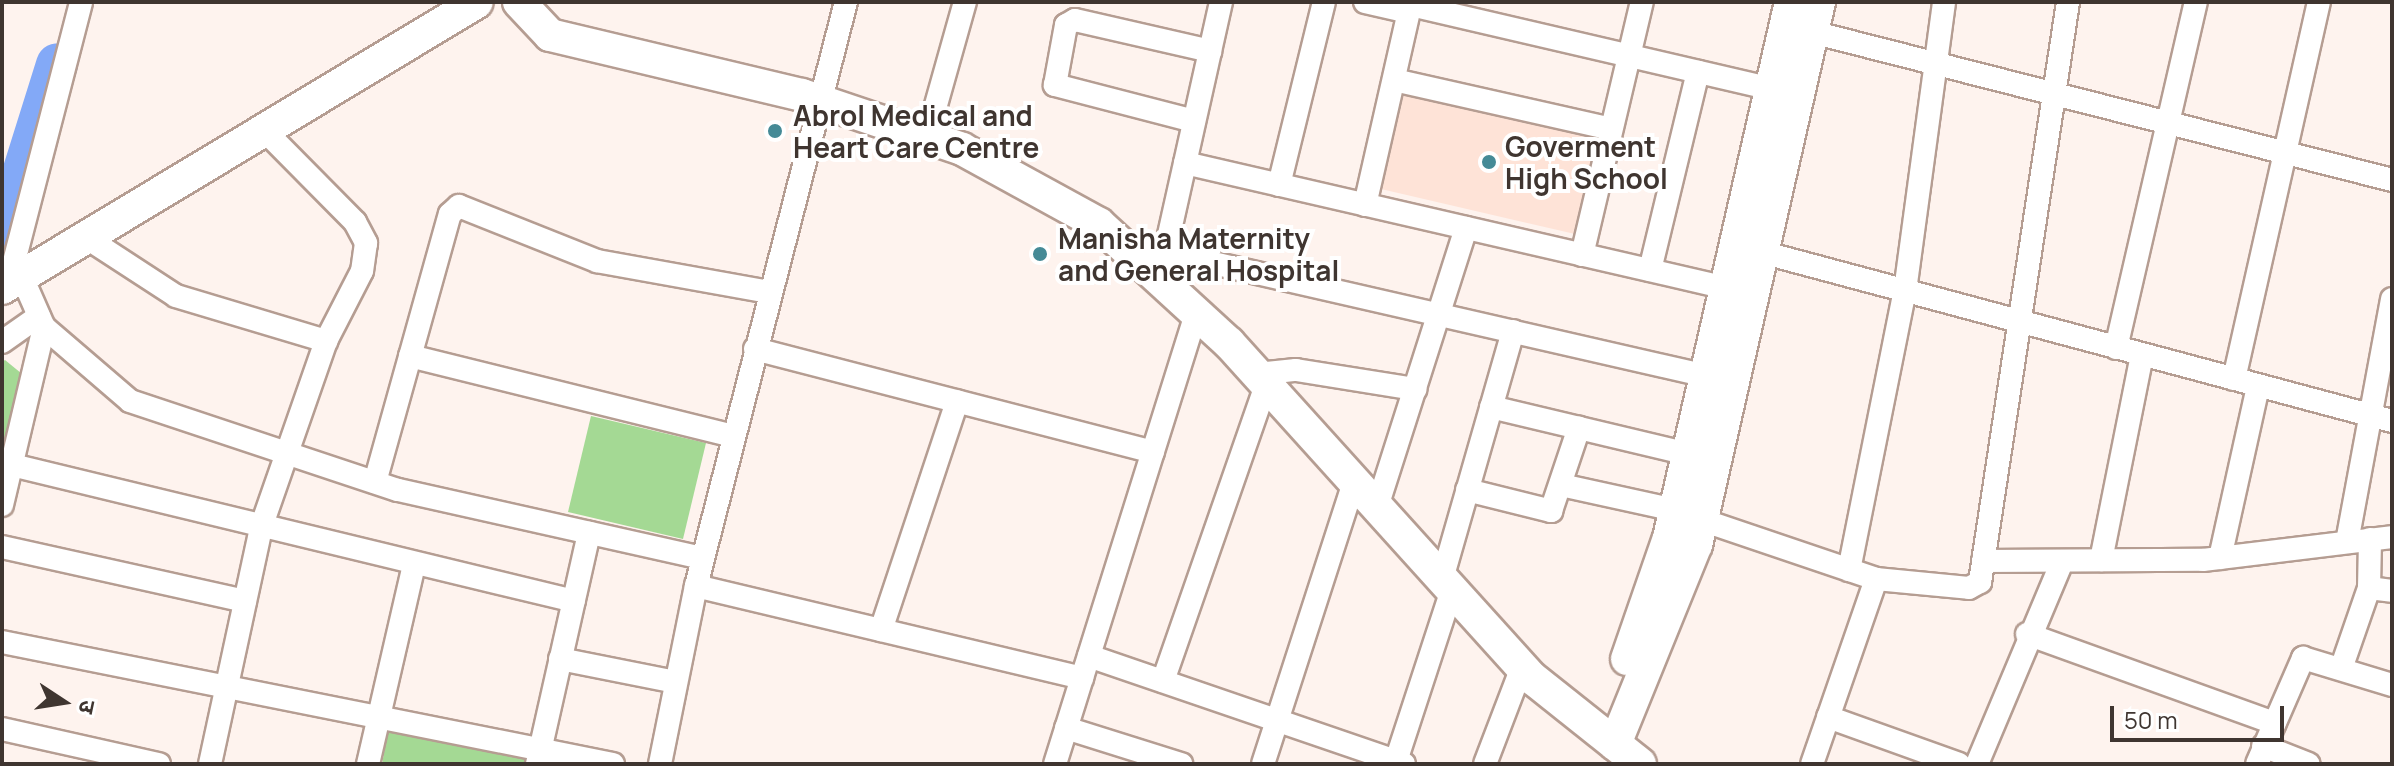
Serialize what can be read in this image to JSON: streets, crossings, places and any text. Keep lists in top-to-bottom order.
{
  "places": ["Abrol Medical and Heart Care Centre", "Goverment High School", "Manisha Maternity and General Hospital"],
  "scale_bar": "50 m",
  "north": "right"
}
